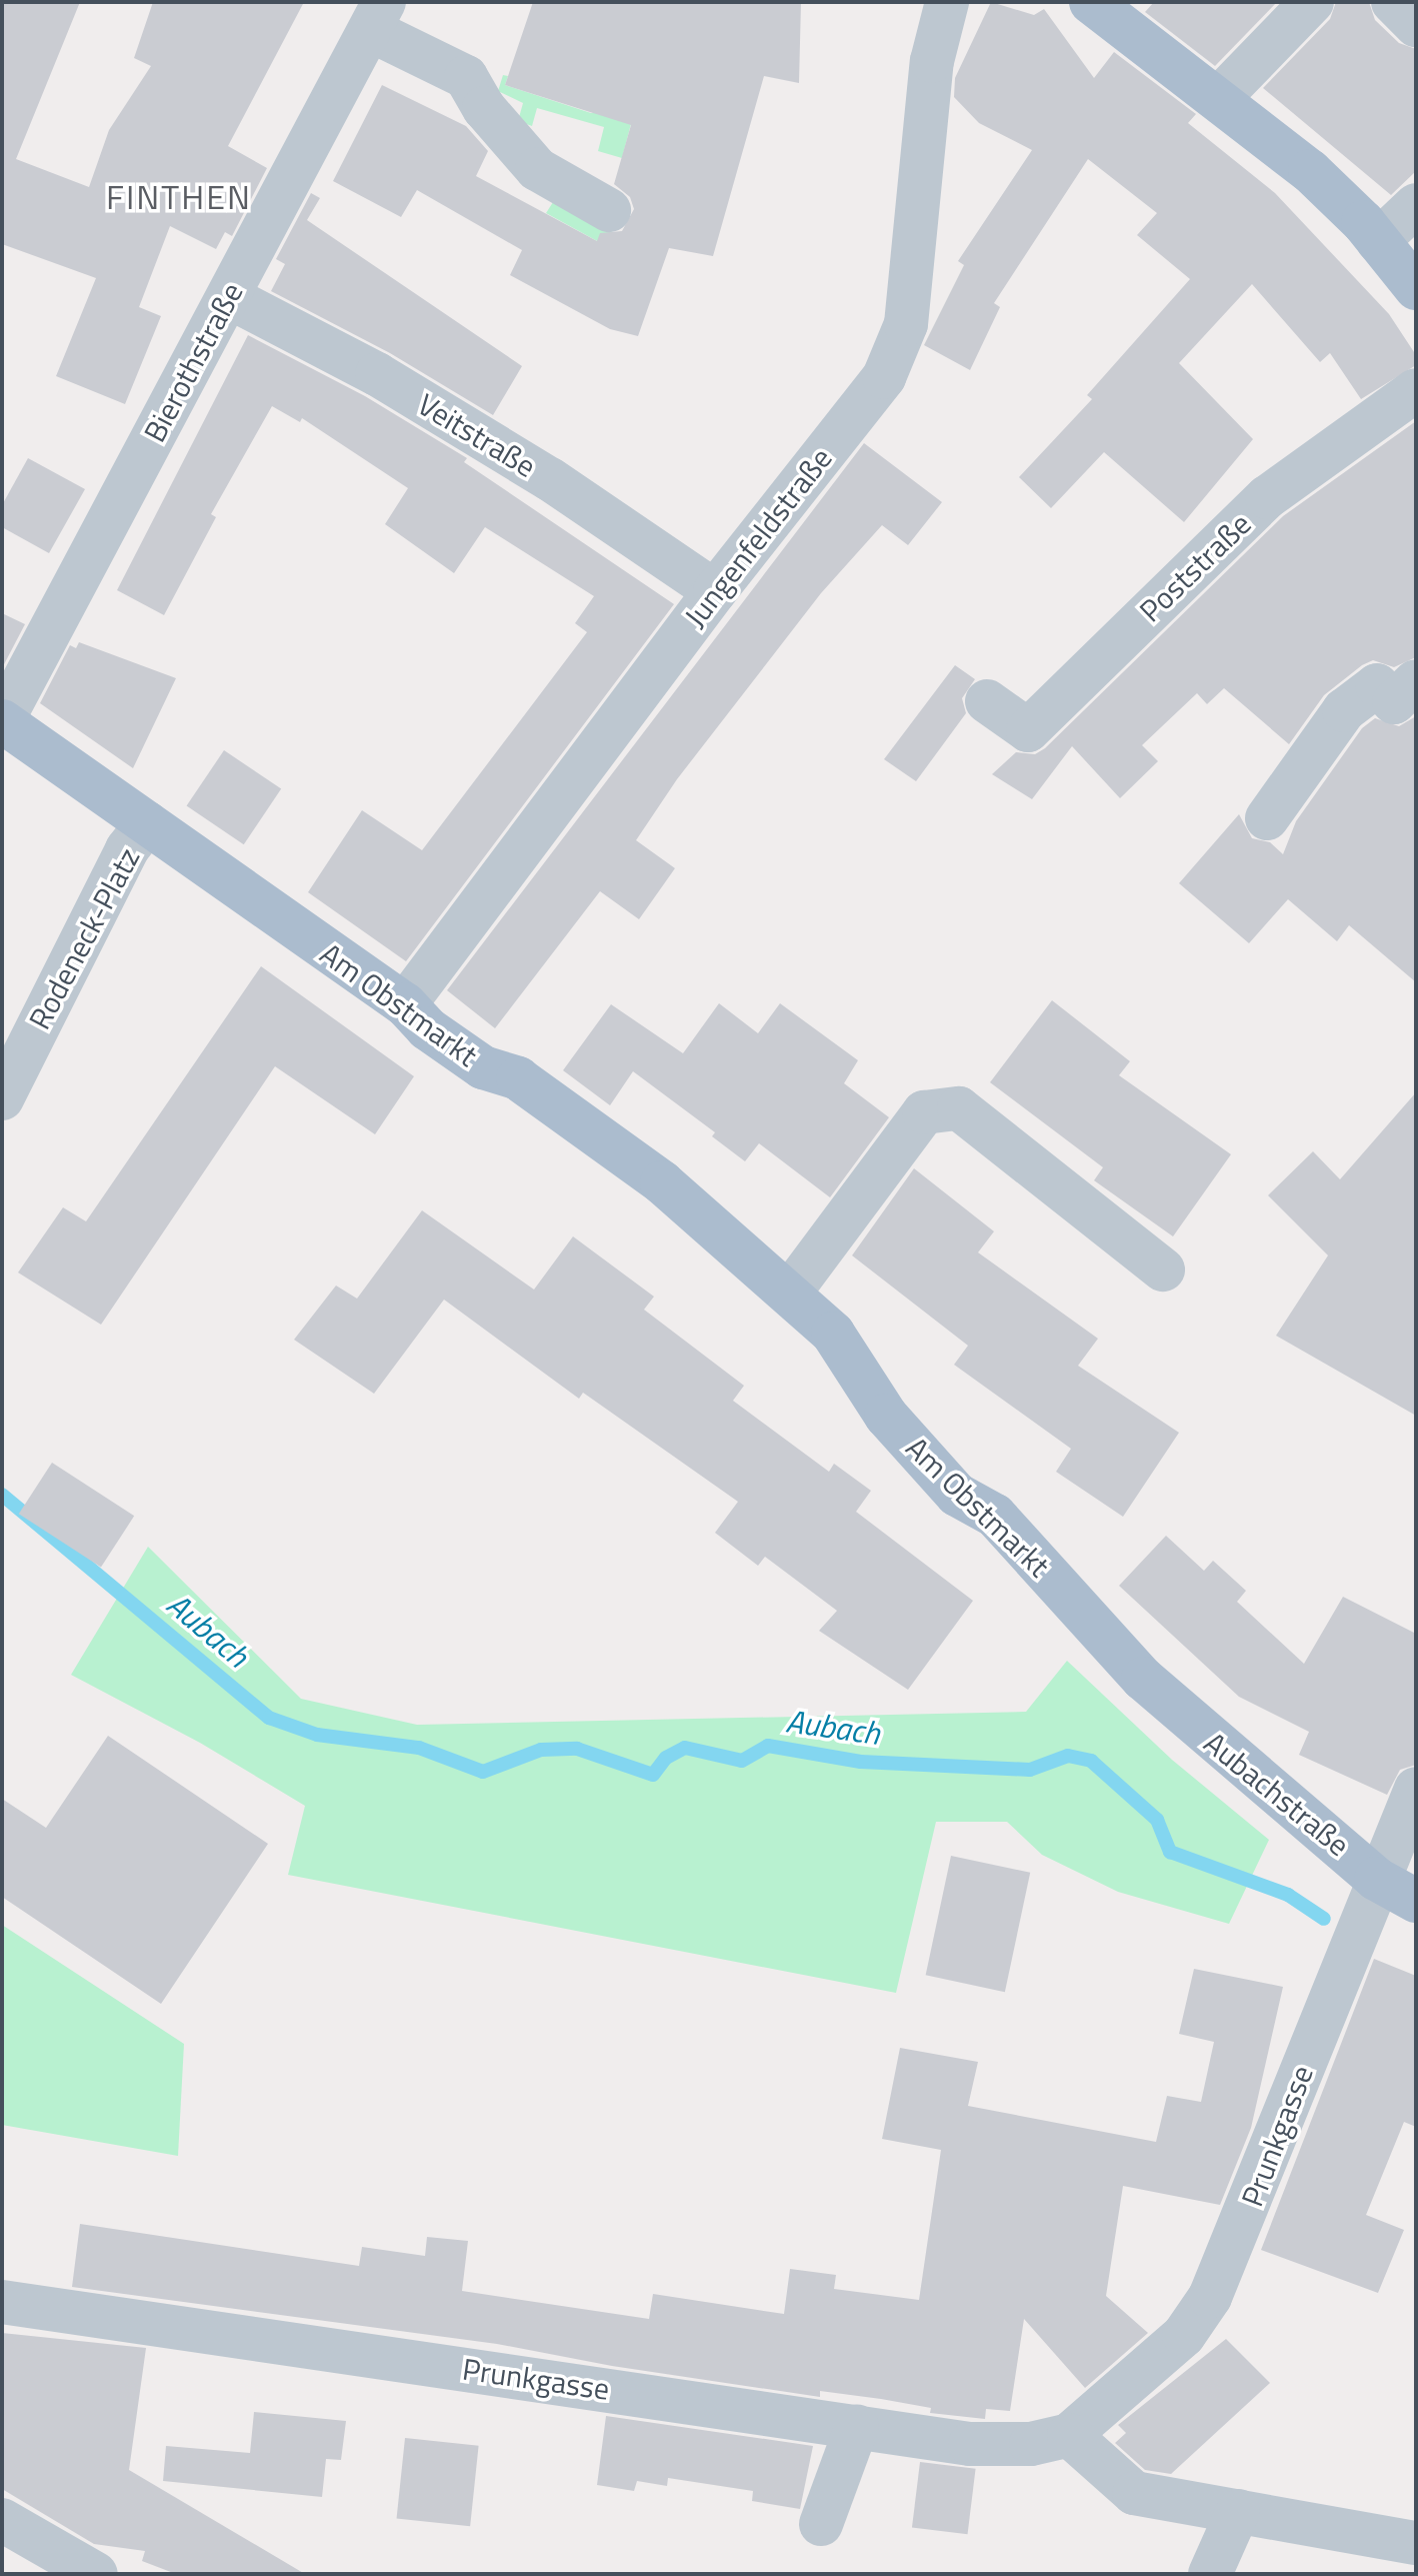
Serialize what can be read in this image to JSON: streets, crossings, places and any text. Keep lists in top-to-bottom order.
{
  "streets": {
    "main road": ["Am Obstmarkt", "Aubachstraße"],
    "street": [
      "Bierothstraße",
      "Veitstraße",
      "Jungenfeldstraße",
      "Poststraße",
      "Rodeneck-Platz",
      "Prunkgasse"
    ]
  },
  "crossings": [
    ["Bierothstraße", "Veitstraße"],
    ["Bierothstraße", "Am Obstmarkt"],
    ["Veitstraße", "Jungenfeldstraße"],
    ["Jungenfeldstraße", "Am Obstmarkt"],
    ["Rodeneck-Platz", "Am Obstmarkt"],
    ["Am Obstmarkt", "Aubachstraße"],
    ["Aubachstraße", "Prunkgasse"]
  ],
  "districts": ["FINTHEN"],
  "water": ["Aubach"]
}
